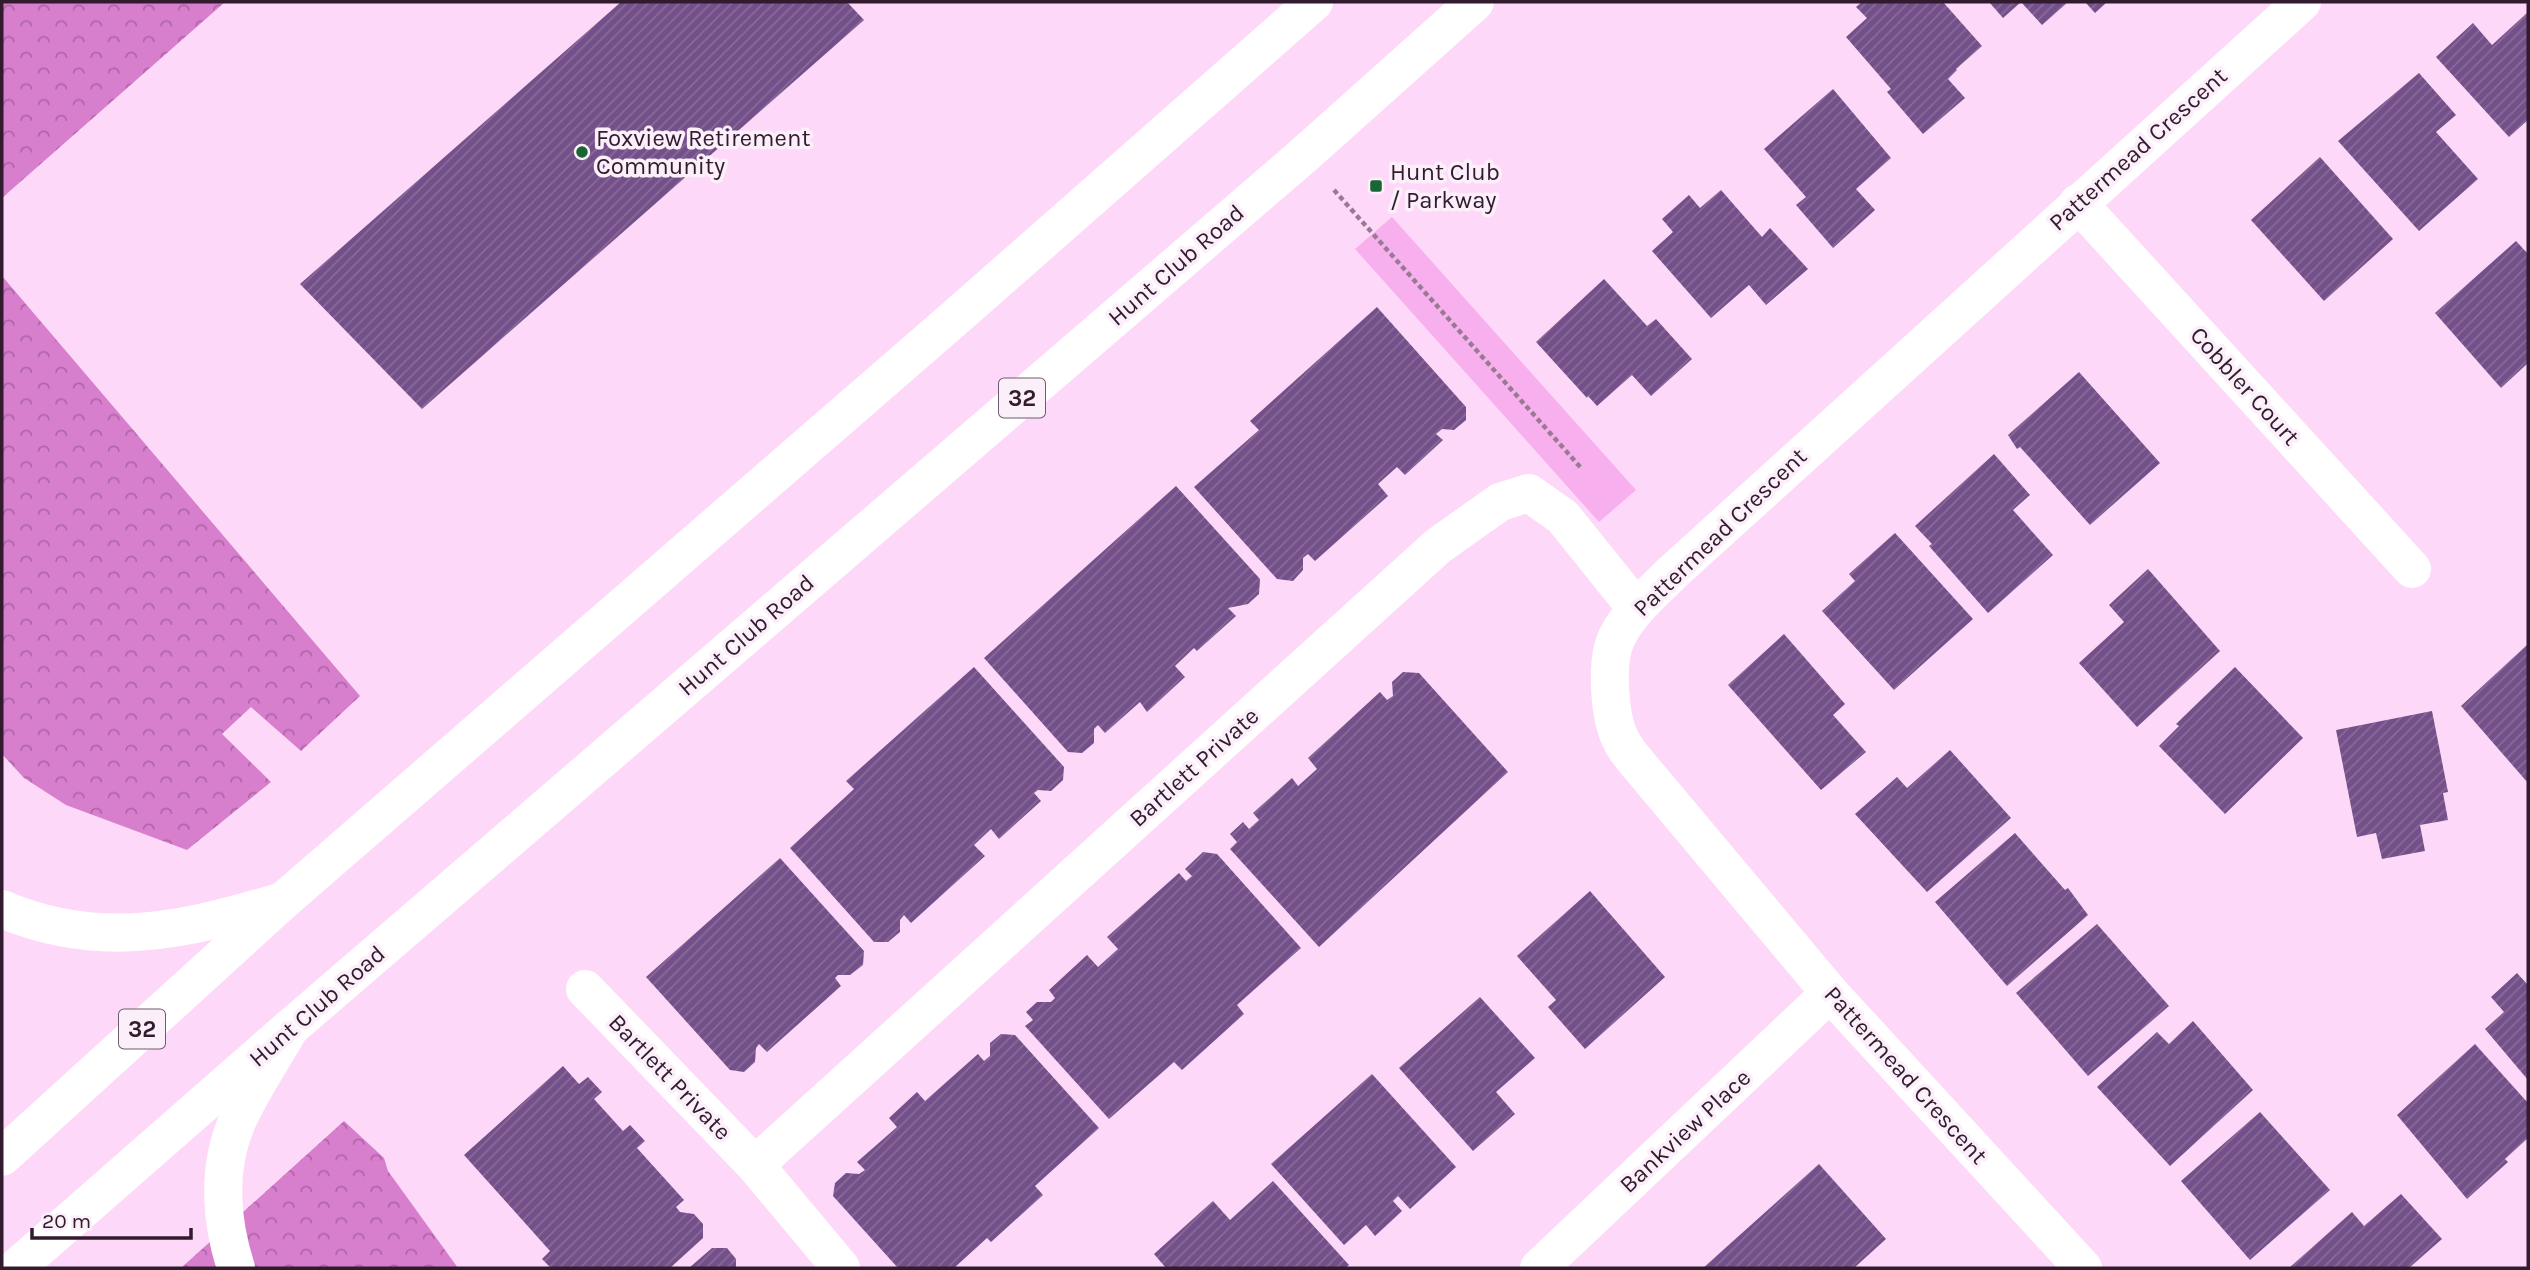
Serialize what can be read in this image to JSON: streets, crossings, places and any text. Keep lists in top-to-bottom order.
{
  "streets": {
    "main road": [
      "Pattermead Crescent",
      "Hunt Club Road",
      "Cobbler Court",
      "32",
      "Bartlett Private",
      "Bankview Place"
    ]
  },
  "crossings": [
    ["Pattermead Crescent", "Cobbler Court"],
    ["Pattermead Crescent", "Bartlett Private"],
    ["Pattermead Crescent", "Bankview Place"]
  ],
  "places": {
    "other": ["Foxview Retirement Community"],
    "transit": ["Hunt Club / Parkway"]
  },
  "scale_bar": "20 m"
}
